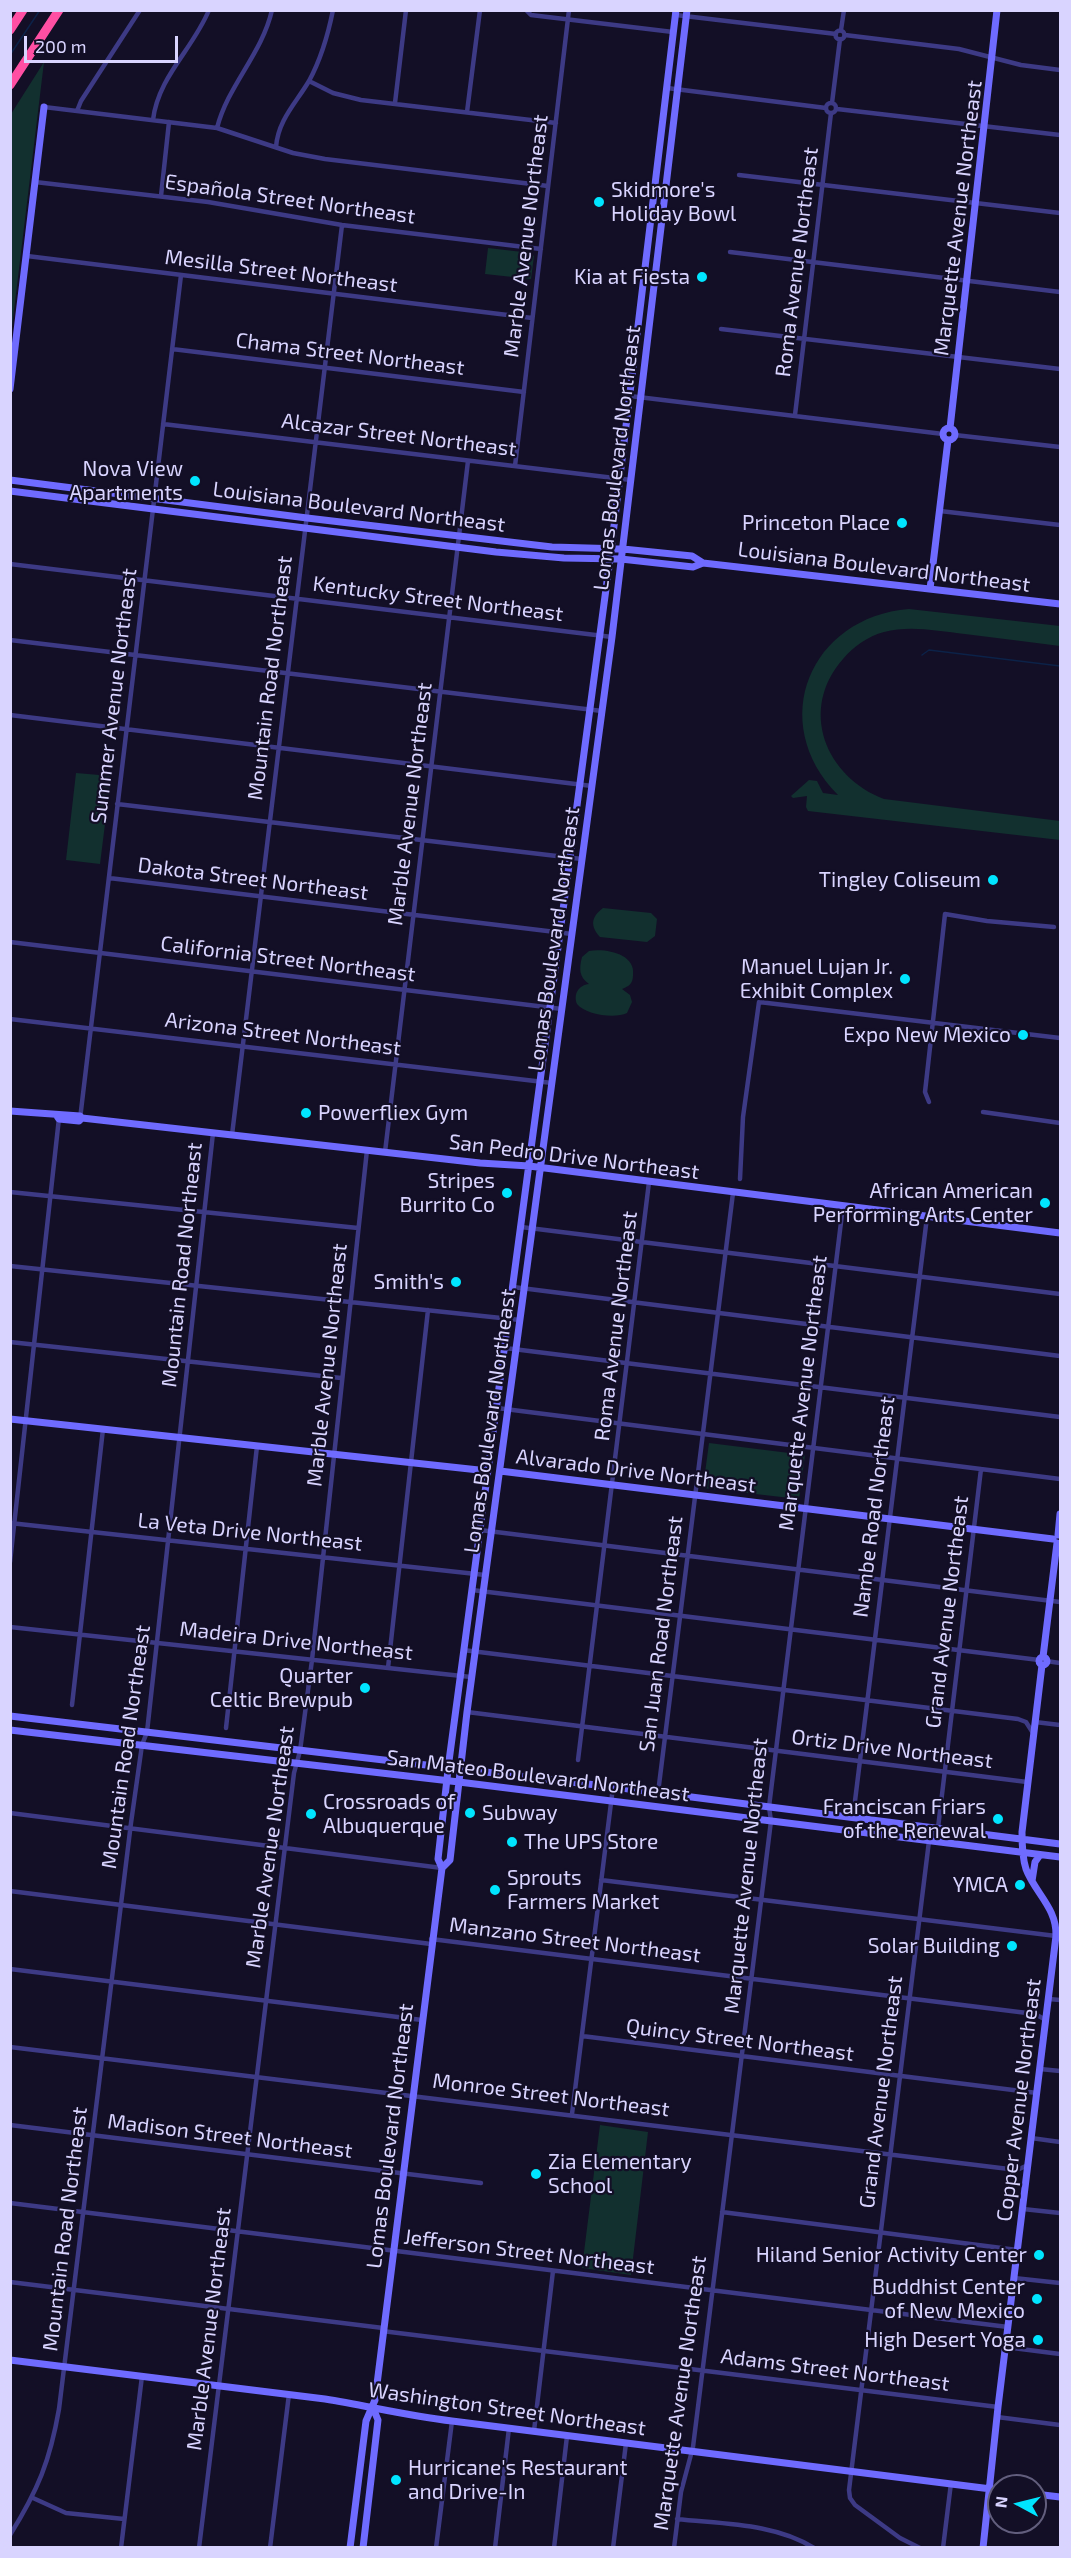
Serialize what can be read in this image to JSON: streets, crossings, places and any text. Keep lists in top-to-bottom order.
{
  "streets": {
    "main road": [
      "Marquette Avenue Northeast",
      "Lomas Boulevard Northeast",
      "Louisiana Boulevard Northeast",
      "San Pedro Drive Northeast",
      "Alvarado Drive Northeast",
      "San Mateo Boulevard Northeast",
      "Copper Avenue Northeast",
      "Washington Street Northeast"
    ],
    "street": [
      "Española Street Northeast",
      "Marble Avenue Northeast",
      "Roma Avenue Northeast",
      "Mesilla Street Northeast",
      "Chama Street Northeast",
      "Alcazar Street Northeast",
      "Kentucky Street Northeast",
      "Mountain Road Northeast",
      "Summer Avenue Northeast",
      "Dakota Street Northeast",
      "California Street Northeast",
      "Arizona Street Northeast",
      "Nambe Road Northeast",
      "La Veta Drive Northeast",
      "Grand Avenue Northeast",
      "San Juan Road Northeast",
      "Madeira Drive Northeast",
      "Ortiz Drive Northeast",
      "Manzano Street Northeast",
      "Quincy Street Northeast",
      "Monroe Street Northeast",
      "Madison Street Northeast",
      "Jefferson Street Northeast",
      "Adams Street Northeast"
    ]
  },
  "crossings": [
    ["Española Street Northeast", "Marble Avenue Northeast"],
    ["Española Street Northeast", "Mountain Road Northeast"],
    ["Marquette Avenue Northeast", "Louisiana Boulevard Northeast"],
    ["Marquette Avenue Northeast", "San Pedro Drive Northeast"],
    ["Marquette Avenue Northeast", "Alvarado Drive Northeast"],
    ["Marquette Avenue Northeast", "Ortiz Drive Northeast"],
    ["Marquette Avenue Northeast", "San Mateo Boulevard Northeast"],
    ["Marquette Avenue Northeast", "Manzano Street Northeast"],
    ["Marquette Avenue Northeast", "Quincy Street Northeast"],
    ["Marquette Avenue Northeast", "Monroe Street Northeast"],
    ["Marquette Avenue Northeast", "Jefferson Street Northeast"],
    ["Marquette Avenue Northeast", "Adams Street Northeast"],
    ["Marquette Avenue Northeast", "Washington Street Northeast"],
    ["Marble Avenue Northeast", "Mesilla Street Northeast"],
    ["Marble Avenue Northeast", "Chama Street Northeast"],
    ["Marble Avenue Northeast", "Alcazar Street Northeast"],
    ["Marble Avenue Northeast", "Louisiana Boulevard Northeast"],
    ["Marble Avenue Northeast", "Kentucky Street Northeast"],
    ["Marble Avenue Northeast", "Dakota Street Northeast"],
    ["Marble Avenue Northeast", "California Street Northeast"],
    ["Marble Avenue Northeast", "Arizona Street Northeast"],
    ["Marble Avenue Northeast", "San Pedro Drive Northeast"],
    ["Marble Avenue Northeast", "Alvarado Drive Northeast"],
    ["Marble Avenue Northeast", "La Veta Drive Northeast"],
    ["Marble Avenue Northeast", "Madeira Drive Northeast"],
    ["Marble Avenue Northeast", "San Mateo Boulevard Northeast"],
    ["Marble Avenue Northeast", "Manzano Street Northeast"],
    ["Marble Avenue Northeast", "Monroe Street Northeast"],
    ["Marble Avenue Northeast", "Madison Street Northeast"],
    ["Marble Avenue Northeast", "Jefferson Street Northeast"],
    ["Marble Avenue Northeast", "Adams Street Northeast"],
    ["Marble Avenue Northeast", "Washington Street Northeast"],
    ["Roma Avenue Northeast", "San Pedro Drive Northeast"],
    ["Roma Avenue Northeast", "Alvarado Drive Northeast"],
    ["Roma Avenue Northeast", "Ortiz Drive Northeast"],
    ["Mesilla Street Northeast", "Mountain Road Northeast"],
    ["Mesilla Street Northeast", "Summer Avenue Northeast"],
    ["Chama Street Northeast", "Mountain Road Northeast"],
    ["Chama Street Northeast", "Summer Avenue Northeast"],
    ["Alcazar Street Northeast", "Lomas Boulevard Northeast"],
    ["Alcazar Street Northeast", "Mountain Road Northeast"],
    ["Alcazar Street Northeast", "Summer Avenue Northeast"],
    ["Lomas Boulevard Northeast", "Louisiana Boulevard Northeast"],
    ["Lomas Boulevard Northeast", "Kentucky Street Northeast"],
    ["Lomas Boulevard Northeast", "Dakota Street Northeast"],
    ["Lomas Boulevard Northeast", "California Street Northeast"],
    ["Lomas Boulevard Northeast", "Arizona Street Northeast"],
    ["Lomas Boulevard Northeast", "San Pedro Drive Northeast"],
    ["Lomas Boulevard Northeast", "Alvarado Drive Northeast"],
    ["Lomas Boulevard Northeast", "La Veta Drive Northeast"],
    ["Lomas Boulevard Northeast", "Madeira Drive Northeast"],
    ["Lomas Boulevard Northeast", "Ortiz Drive Northeast"],
    ["Lomas Boulevard Northeast", "San Mateo Boulevard Northeast"],
    ["Lomas Boulevard Northeast", "Manzano Street Northeast"],
    ["Lomas Boulevard Northeast", "Monroe Street Northeast"],
    ["Lomas Boulevard Northeast", "Madison Street Northeast"],
    ["Lomas Boulevard Northeast", "Jefferson Street Northeast"],
    ["Lomas Boulevard Northeast", "Adams Street Northeast"],
    ["Lomas Boulevard Northeast", "Washington Street Northeast"],
    ["Louisiana Boulevard Northeast", "Mountain Road Northeast"],
    ["Louisiana Boulevard Northeast", "Summer Avenue Northeast"],
    ["Kentucky Street Northeast", "Mountain Road Northeast"],
    ["Kentucky Street Northeast", "Summer Avenue Northeast"],
    ["Mountain Road Northeast", "Dakota Street Northeast"],
    ["Mountain Road Northeast", "California Street Northeast"],
    ["Mountain Road Northeast", "Arizona Street Northeast"],
    ["Mountain Road Northeast", "San Pedro Drive Northeast"],
    ["Mountain Road Northeast", "Alvarado Drive Northeast"],
    ["Mountain Road Northeast", "La Veta Drive Northeast"],
    ["Mountain Road Northeast", "Madeira Drive Northeast"],
    ["Mountain Road Northeast", "San Mateo Boulevard Northeast"],
    ["Mountain Road Northeast", "Manzano Street Northeast"],
    ["Mountain Road Northeast", "Monroe Street Northeast"],
    ["Mountain Road Northeast", "Madison Street Northeast"],
    ["Mountain Road Northeast", "Jefferson Street Northeast"],
    ["Mountain Road Northeast", "Adams Street Northeast"],
    ["Mountain Road Northeast", "Washington Street Northeast"],
    ["Summer Avenue Northeast", "Dakota Street Northeast"],
    ["Summer Avenue Northeast", "California Street Northeast"],
    ["Summer Avenue Northeast", "Arizona Street Northeast"],
    ["Summer Avenue Northeast", "San Pedro Drive Northeast"],
    ["San Pedro Drive Northeast", "Nambe Road Northeast"],
    ["San Pedro Drive Northeast", "San Juan Road Northeast"],
    ["Alvarado Drive Northeast", "Nambe Road Northeast"],
    ["Alvarado Drive Northeast", "Grand Avenue Northeast"],
    ["Alvarado Drive Northeast", "San Juan Road Northeast"],
    ["Alvarado Drive Northeast", "Copper Avenue Northeast"],
    ["Nambe Road Northeast", "Ortiz Drive Northeast"],
    ["Grand Avenue Northeast", "Ortiz Drive Northeast"],
    ["Grand Avenue Northeast", "San Mateo Boulevard Northeast"],
    ["Grand Avenue Northeast", "Manzano Street Northeast"],
    ["Grand Avenue Northeast", "Quincy Street Northeast"],
    ["Grand Avenue Northeast", "Monroe Street Northeast"],
    ["Grand Avenue Northeast", "Jefferson Street Northeast"],
    ["Grand Avenue Northeast", "Adams Street Northeast"],
    ["Grand Avenue Northeast", "Washington Street Northeast"],
    ["San Juan Road Northeast", "Ortiz Drive Northeast"],
    ["San Juan Road Northeast", "San Mateo Boulevard Northeast"],
    ["Ortiz Drive Northeast", "Copper Avenue Northeast"],
    ["San Mateo Boulevard Northeast", "Copper Avenue Northeast"],
    ["Manzano Street Northeast", "Copper Avenue Northeast"],
    ["Quincy Street Northeast", "Copper Avenue Northeast"],
    ["Copper Avenue Northeast", "Jefferson Street Northeast"],
    ["Copper Avenue Northeast", "Adams Street Northeast"]
  ],
  "places": [
    "Skidmore's Holiday Bowl",
    "Kia at Fiesta",
    "Nova View Apartments",
    "Princeton Place",
    "Tingley Coliseum",
    "Manuel Lujan Jr. Exhibit Complex",
    "Expo New Mexico",
    "Powerfliex Gym",
    "Stripes Burrito Co",
    "African American Performing Arts Center",
    "Smith's",
    "Quarter Celtic Brewpub",
    "Subway",
    "Crossroads of Albuquerque",
    "Franciscan Friars of the Renewal",
    "The UPS Store",
    "YMCA",
    "Sprouts Farmers Market",
    "Solar Building",
    "Zia Elementary School",
    "Hiland Senior Activity Center",
    "Buddhist Center of New Mexico",
    "High Desert Yoga",
    "Hurricane's Restaurant and Drive-In"
  ],
  "scale_bar": "200 m",
  "north": "left"
}
